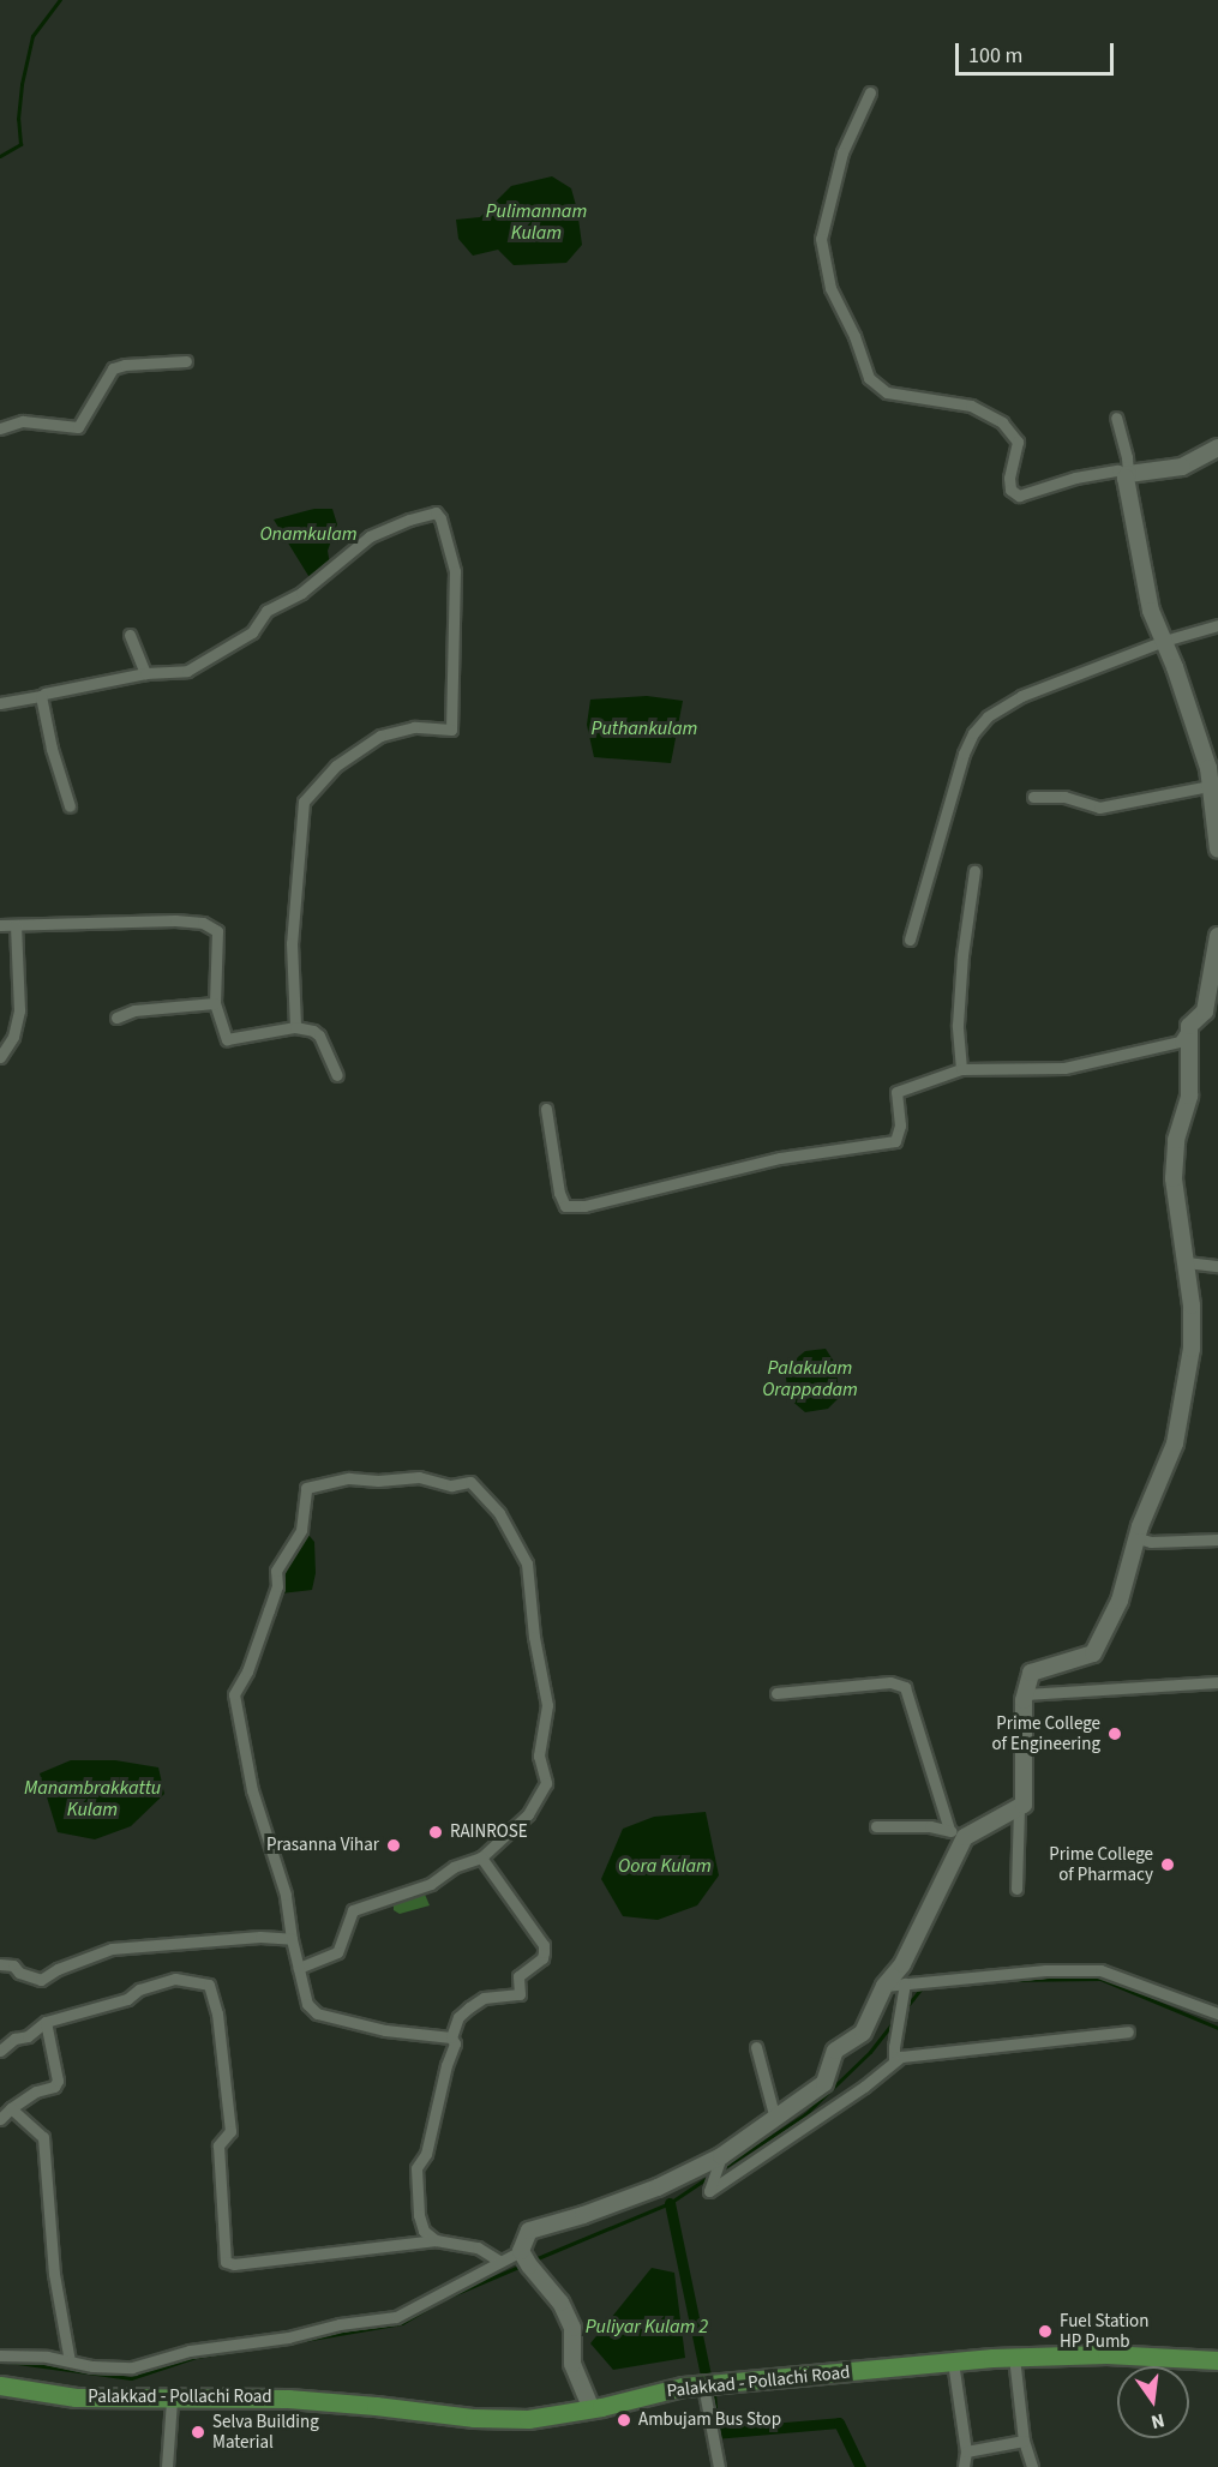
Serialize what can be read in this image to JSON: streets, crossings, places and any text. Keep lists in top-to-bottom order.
{
  "streets": {
    "main road": ["Palakkad - Pollachi Road"]
  },
  "water": [
    "Pulimannam Kulam",
    "Onamkulam",
    "Puthankulam",
    "Palakulam Orappadam",
    "Manambrakkattu Kulam",
    "Oora Kulam",
    "Puliyar Kulam 2"
  ],
  "places": [
    "Prime College of Engineering",
    "RAINROSE",
    "Prasanna Vihar",
    "Prime College of Pharmacy",
    "Fuel Station HP Pumb",
    "Ambujam Bus Stop",
    "Selva Building Material"
  ],
  "scale_bar": "100 m",
  "north": "bottom"
}
